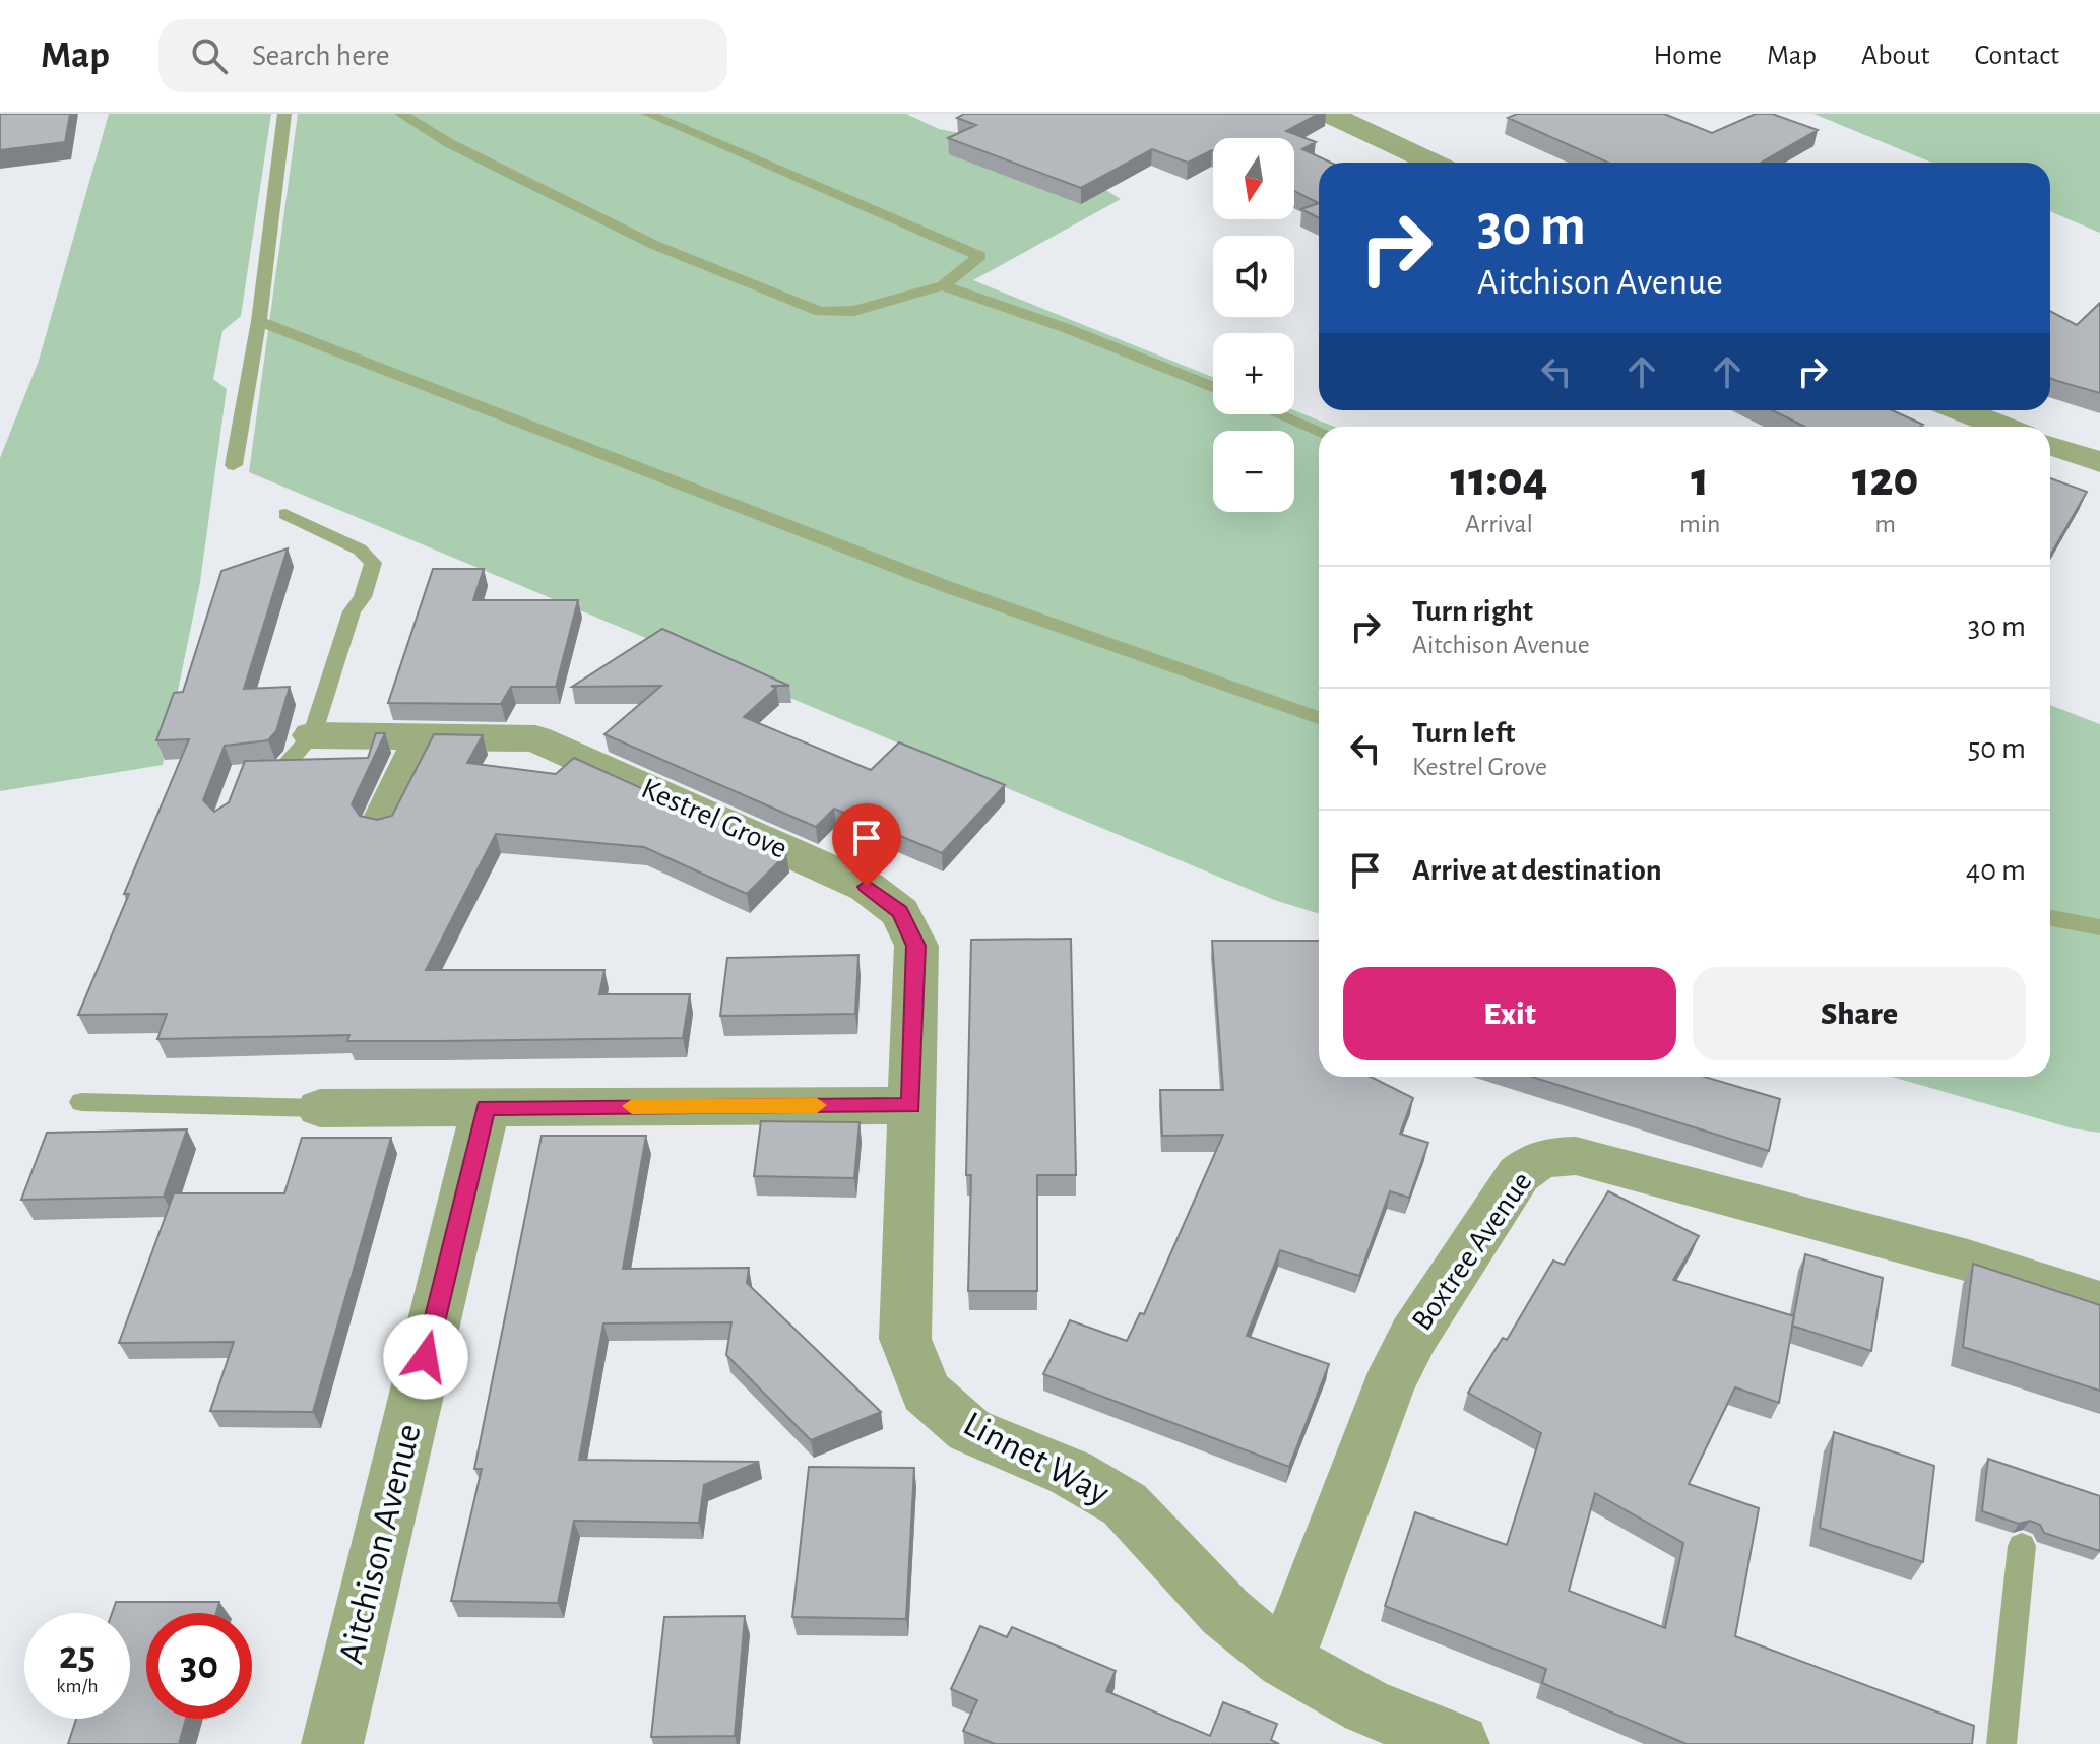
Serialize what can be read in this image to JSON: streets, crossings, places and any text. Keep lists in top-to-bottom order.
{
  "streets": {
    "street": [
      "Kestrel Grove",
      "Boxtree Avenue",
      "Linnet Way",
      "Aitchison Avenue"
    ]
  },
  "crossings": [
    ["Kestrel Grove", "Linnet Way"],
    ["Boxtree Avenue", "Linnet Way"]
  ],
  "north": "bottom",
  "page": {
    "header": "Map",
    "search": "Search here",
    "nav": [
      "Home",
      "Map",
      "About",
      "Contact"
    ],
    "map_buttons": ["+", "−"],
    "turn": ["30 m", "Aitchison Avenue"],
    "eta": [
      "11:04",
      "Arrival",
      "1",
      "min",
      "120",
      "m"
    ],
    "list": [
      {
        "name": "Turn right",
        "note": "Aitchison Avenue",
        "value": "30 m"
      },
      {
        "name": "Turn left",
        "note": "Kestrel Grove",
        "value": "50 m"
      },
      {
        "name": "Arrive at destination",
        "value": "40 m"
      }
    ],
    "buttons": ["Exit", "Share"],
    "speed": "25 km/h",
    "limit": "30"
  }
}
